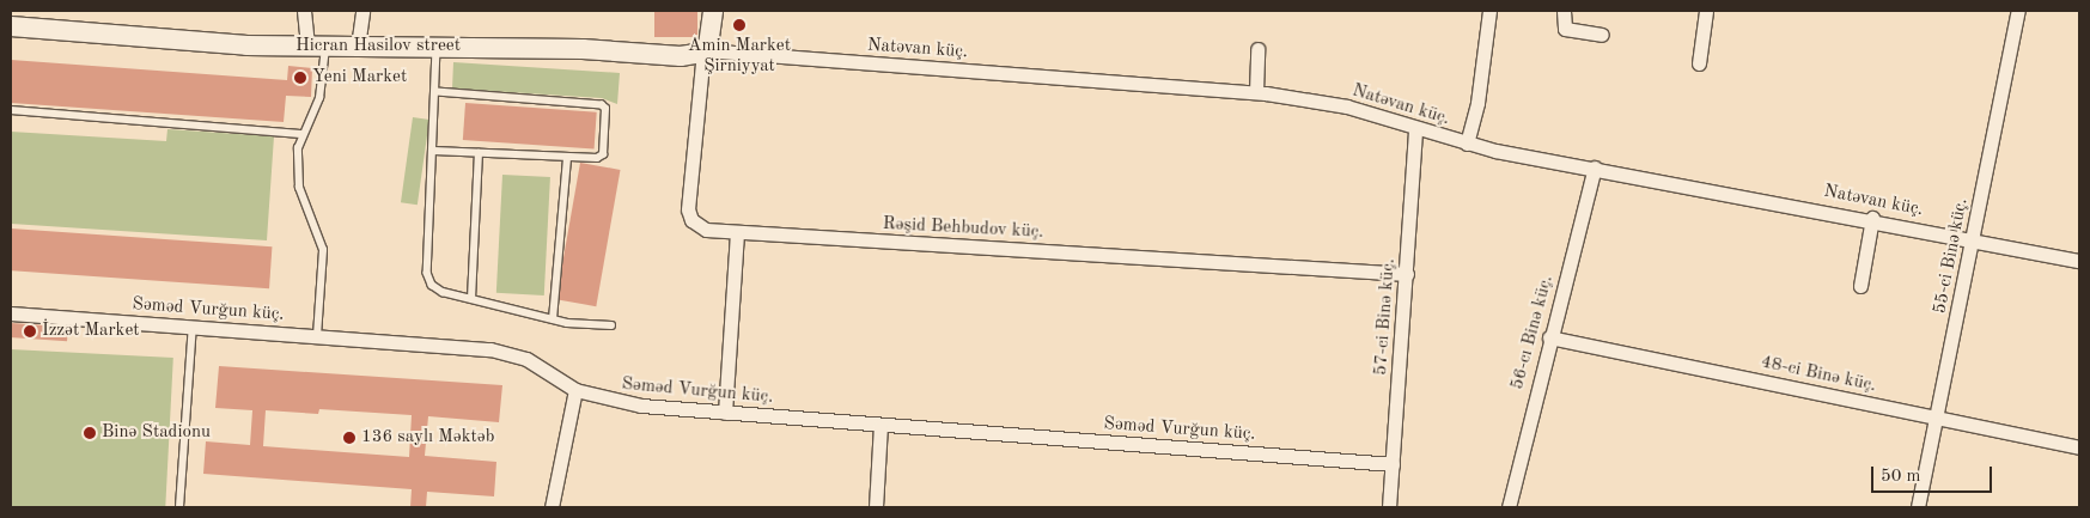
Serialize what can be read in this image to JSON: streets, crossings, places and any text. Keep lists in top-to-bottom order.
{
  "streets": {
    "street": [
      "Hicran Hasilov street",
      "Natəvan küç.",
      "Rəşid Behbudov küç.",
      "55-ci Binə küç.",
      "Səməd Vurğun küç.",
      "57-ci Binə küç.",
      "56-cı Binə küç.",
      "48-ci Binə küç."
    ]
  },
  "crossings": [
    ["Hicran Hasilov street", "Natəvan küç."],
    ["Hicran Hasilov street", "Rəşid Behbudov küç."],
    ["Natəvan küç.", "Rəşid Behbudov küç."],
    ["Natəvan küç.", "55-ci Binə küç."],
    ["Natəvan küç.", "57-ci Binə küç."],
    ["Natəvan küç.", "56-cı Binə küç."],
    ["Rəşid Behbudov küç.", "57-ci Binə küç."],
    ["55-ci Binə küç.", "48-ci Binə küç."],
    ["Səməd Vurğun küç.", "57-ci Binə küç."],
    ["56-cı Binə küç.", "48-ci Binə küç."]
  ],
  "places": [
    "Amin Market Şirniyyat",
    "Yeni Market",
    "İzzət Market",
    "Binə Stadionu",
    "136 saylı Məktəb"
  ],
  "scale_bar": "50 m"
}
